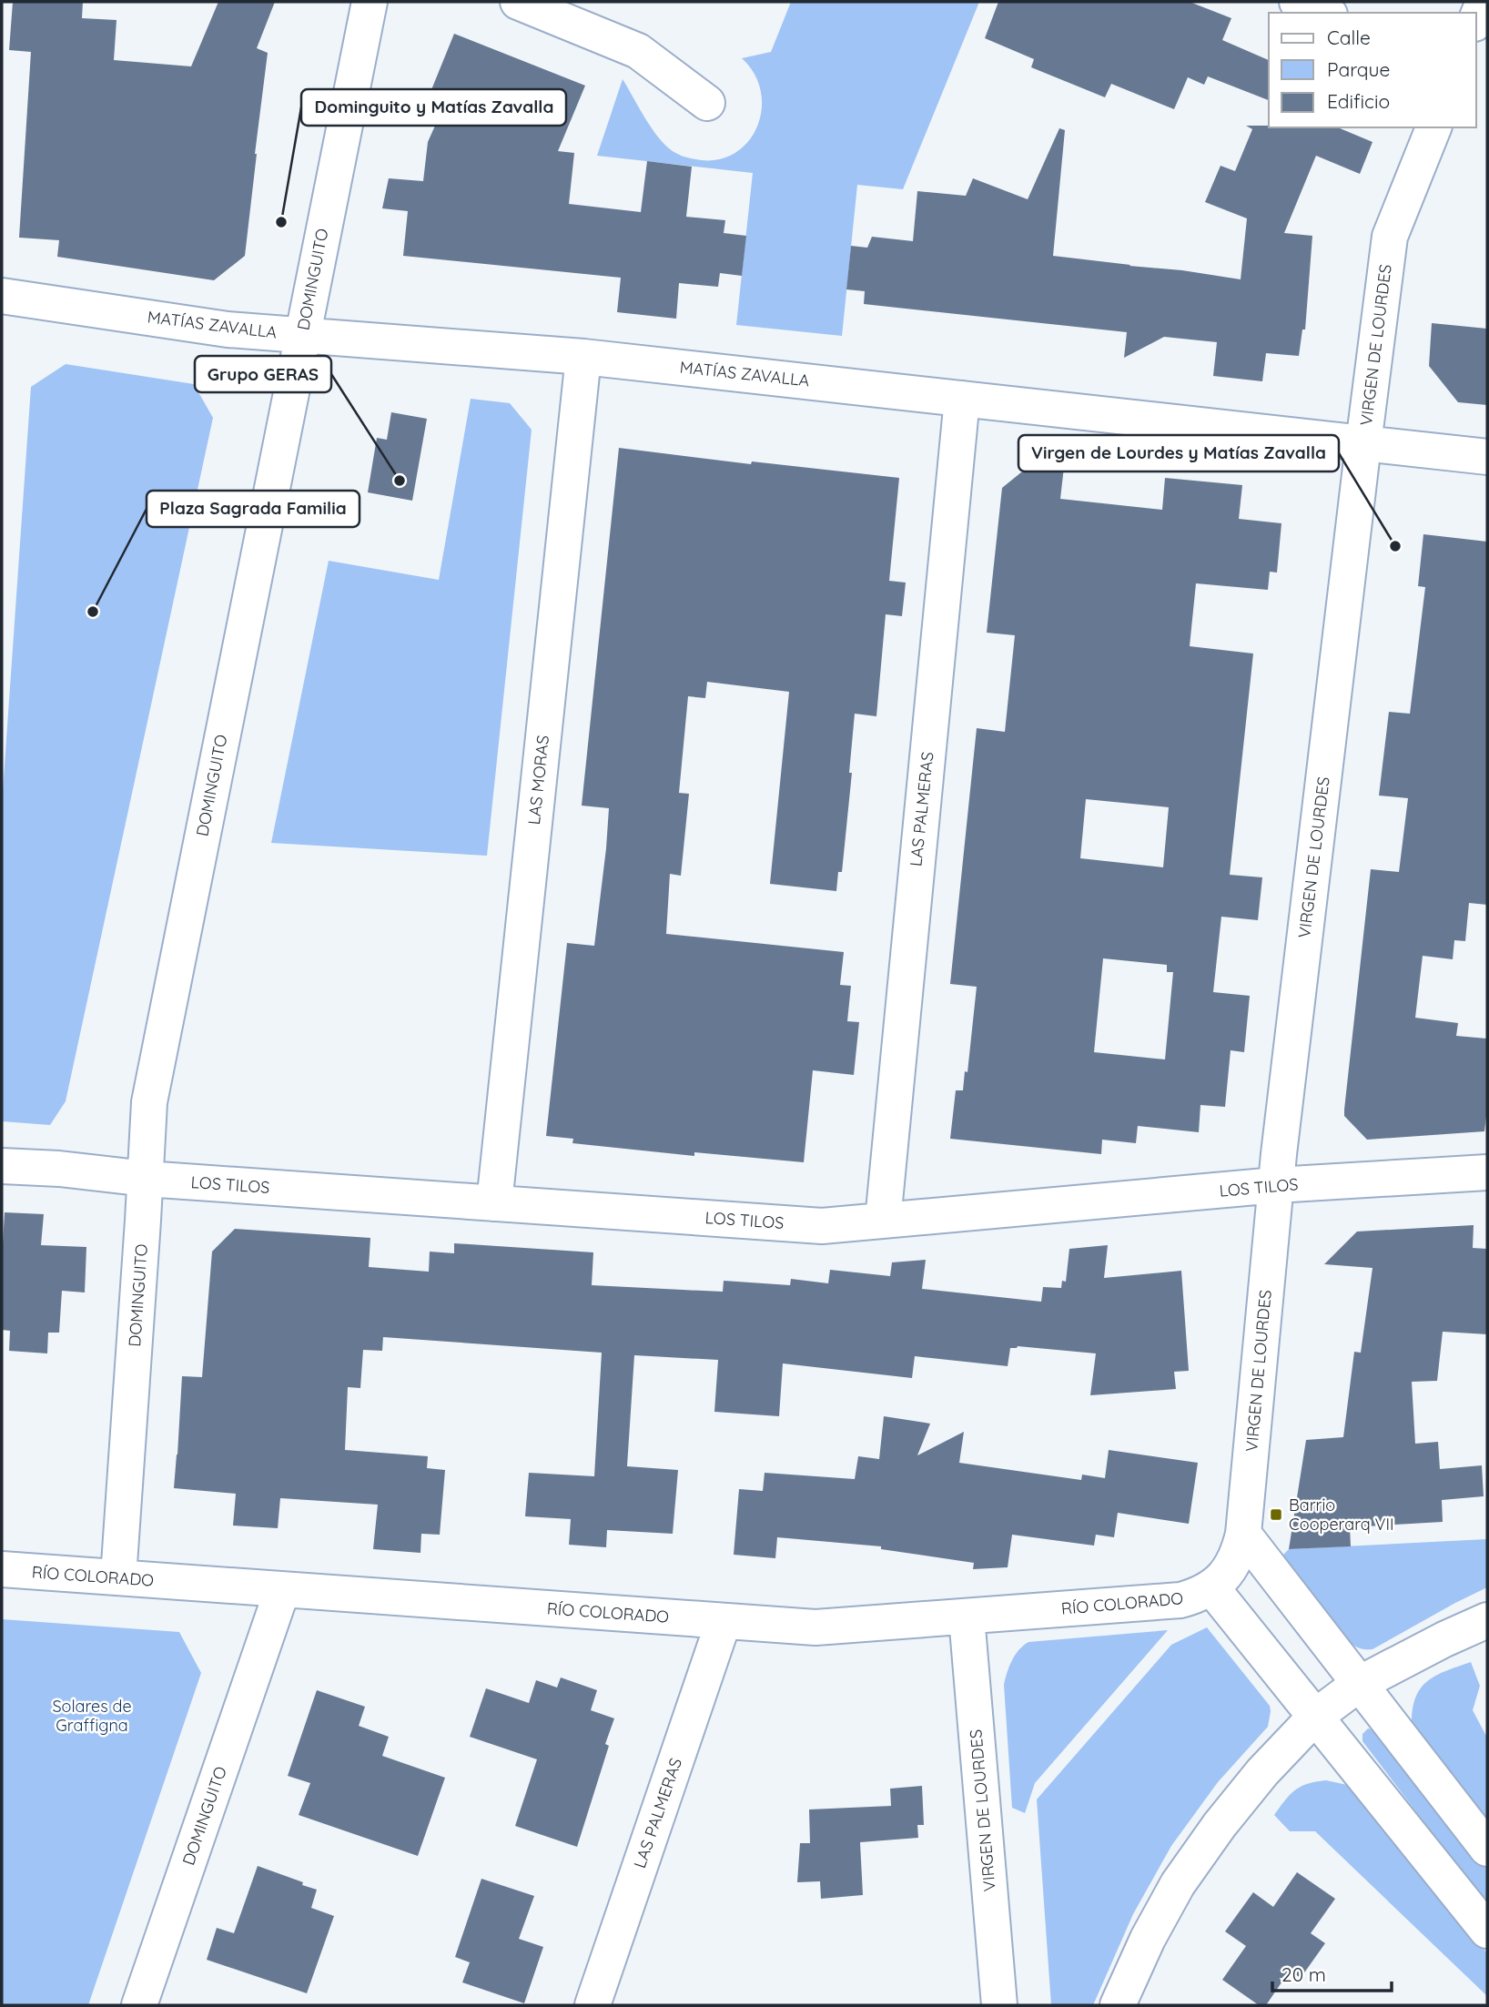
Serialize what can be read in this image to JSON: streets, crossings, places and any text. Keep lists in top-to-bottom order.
{
  "streets": {
    "street": [
      "DOMINGUITO",
      "MATÍAS ZAVALLA",
      "VIRGEN DE LOURDES",
      "LAS MORAS",
      "LAS PALMERAS",
      "LOS TILOS",
      "RÍO COLORADO"
    ]
  },
  "crossings": [
    ["DOMINGUITO", "MATÍAS ZAVALLA"],
    ["DOMINGUITO", "LOS TILOS"],
    ["DOMINGUITO", "RÍO COLORADO"],
    ["MATÍAS ZAVALLA", "VIRGEN DE LOURDES"],
    ["MATÍAS ZAVALLA", "LAS MORAS"],
    ["MATÍAS ZAVALLA", "LAS PALMERAS"],
    ["VIRGEN DE LOURDES", "LOS TILOS"],
    ["VIRGEN DE LOURDES", "RÍO COLORADO"],
    ["LAS MORAS", "LOS TILOS"],
    ["LAS PALMERAS", "LOS TILOS"],
    ["LAS PALMERAS", "RÍO COLORADO"]
  ],
  "parks": ["Solares de Graffigna"],
  "places": {
    "other": [
      "Dominguito y Matías Zavalla",
      "Grupo GERAS",
      "Virgen de Lourdes y Matías Zavalla",
      "Plaza Sagrada Familia"
    ],
    "transit": ["Barrio Cooperarq VII"]
  },
  "legend": ["Calle", "Parque", "Edificio"],
  "scale_bar": "20 m"
}
